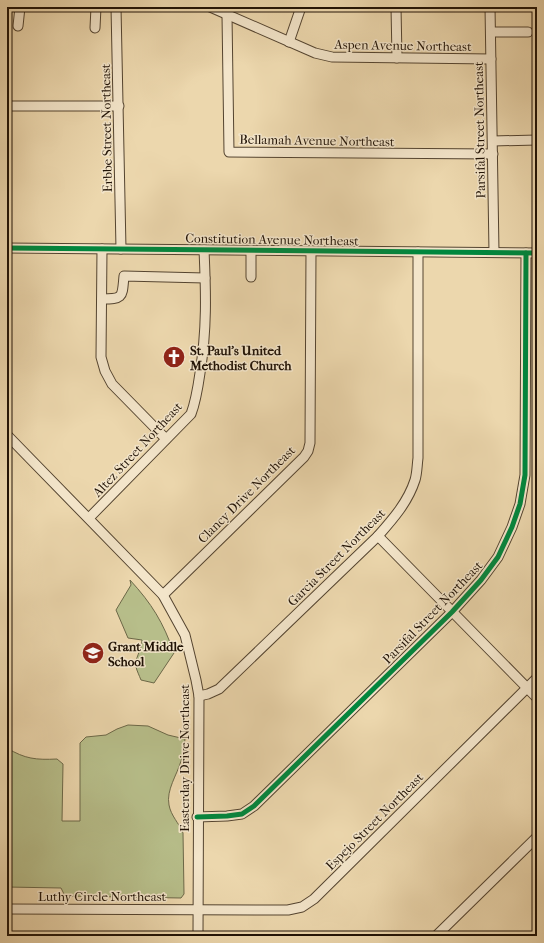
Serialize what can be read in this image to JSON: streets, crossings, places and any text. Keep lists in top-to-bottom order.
{
  "streets": {
    "street": [
      "Aspen Avenue Northeast",
      "Erbbe Street Northeast",
      "Parsifal Street Northeast",
      "Bellamah Avenue Northeast",
      "Constitution Avenue Northeast",
      "Altez Street Northeast",
      "Clancy Drive Northeast",
      "Garcia Street Northeast",
      "Easterday Drive Northeast",
      "Espejo Street Northeast",
      "Luthy Circle Northeast"
    ]
  },
  "crossings": [
    ["Aspen Avenue Northeast", "Parsifal Street Northeast"],
    ["Aspen Avenue Northeast", "Bellamah Avenue Northeast"],
    ["Erbbe Street Northeast", "Constitution Avenue Northeast"],
    ["Parsifal Street Northeast", "Bellamah Avenue Northeast"],
    ["Parsifal Street Northeast", "Constitution Avenue Northeast"],
    ["Parsifal Street Northeast", "Easterday Drive Northeast"],
    ["Constitution Avenue Northeast", "Altez Street Northeast"],
    ["Constitution Avenue Northeast", "Clancy Drive Northeast"],
    ["Constitution Avenue Northeast", "Garcia Street Northeast"],
    ["Altez Street Northeast", "Easterday Drive Northeast"],
    ["Clancy Drive Northeast", "Easterday Drive Northeast"],
    ["Garcia Street Northeast", "Easterday Drive Northeast"],
    ["Easterday Drive Northeast", "Espejo Street Northeast"],
    ["Easterday Drive Northeast", "Luthy Circle Northeast"],
    ["Espejo Street Northeast", "Luthy Circle Northeast"]
  ],
  "places": {
    "church": ["St. Paul's United Methodist Church"],
    "school or university": ["Grant Middle School"]
  }
}
